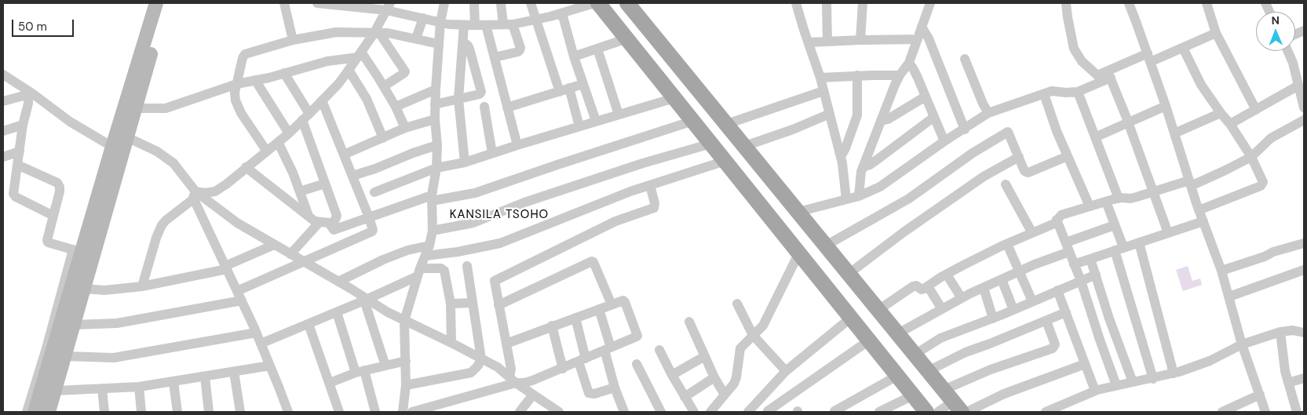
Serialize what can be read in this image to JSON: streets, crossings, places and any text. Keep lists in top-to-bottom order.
{
  "districts": ["KANSILA TSOHO"],
  "scale_bar": "50 m",
  "north": "top"
}
